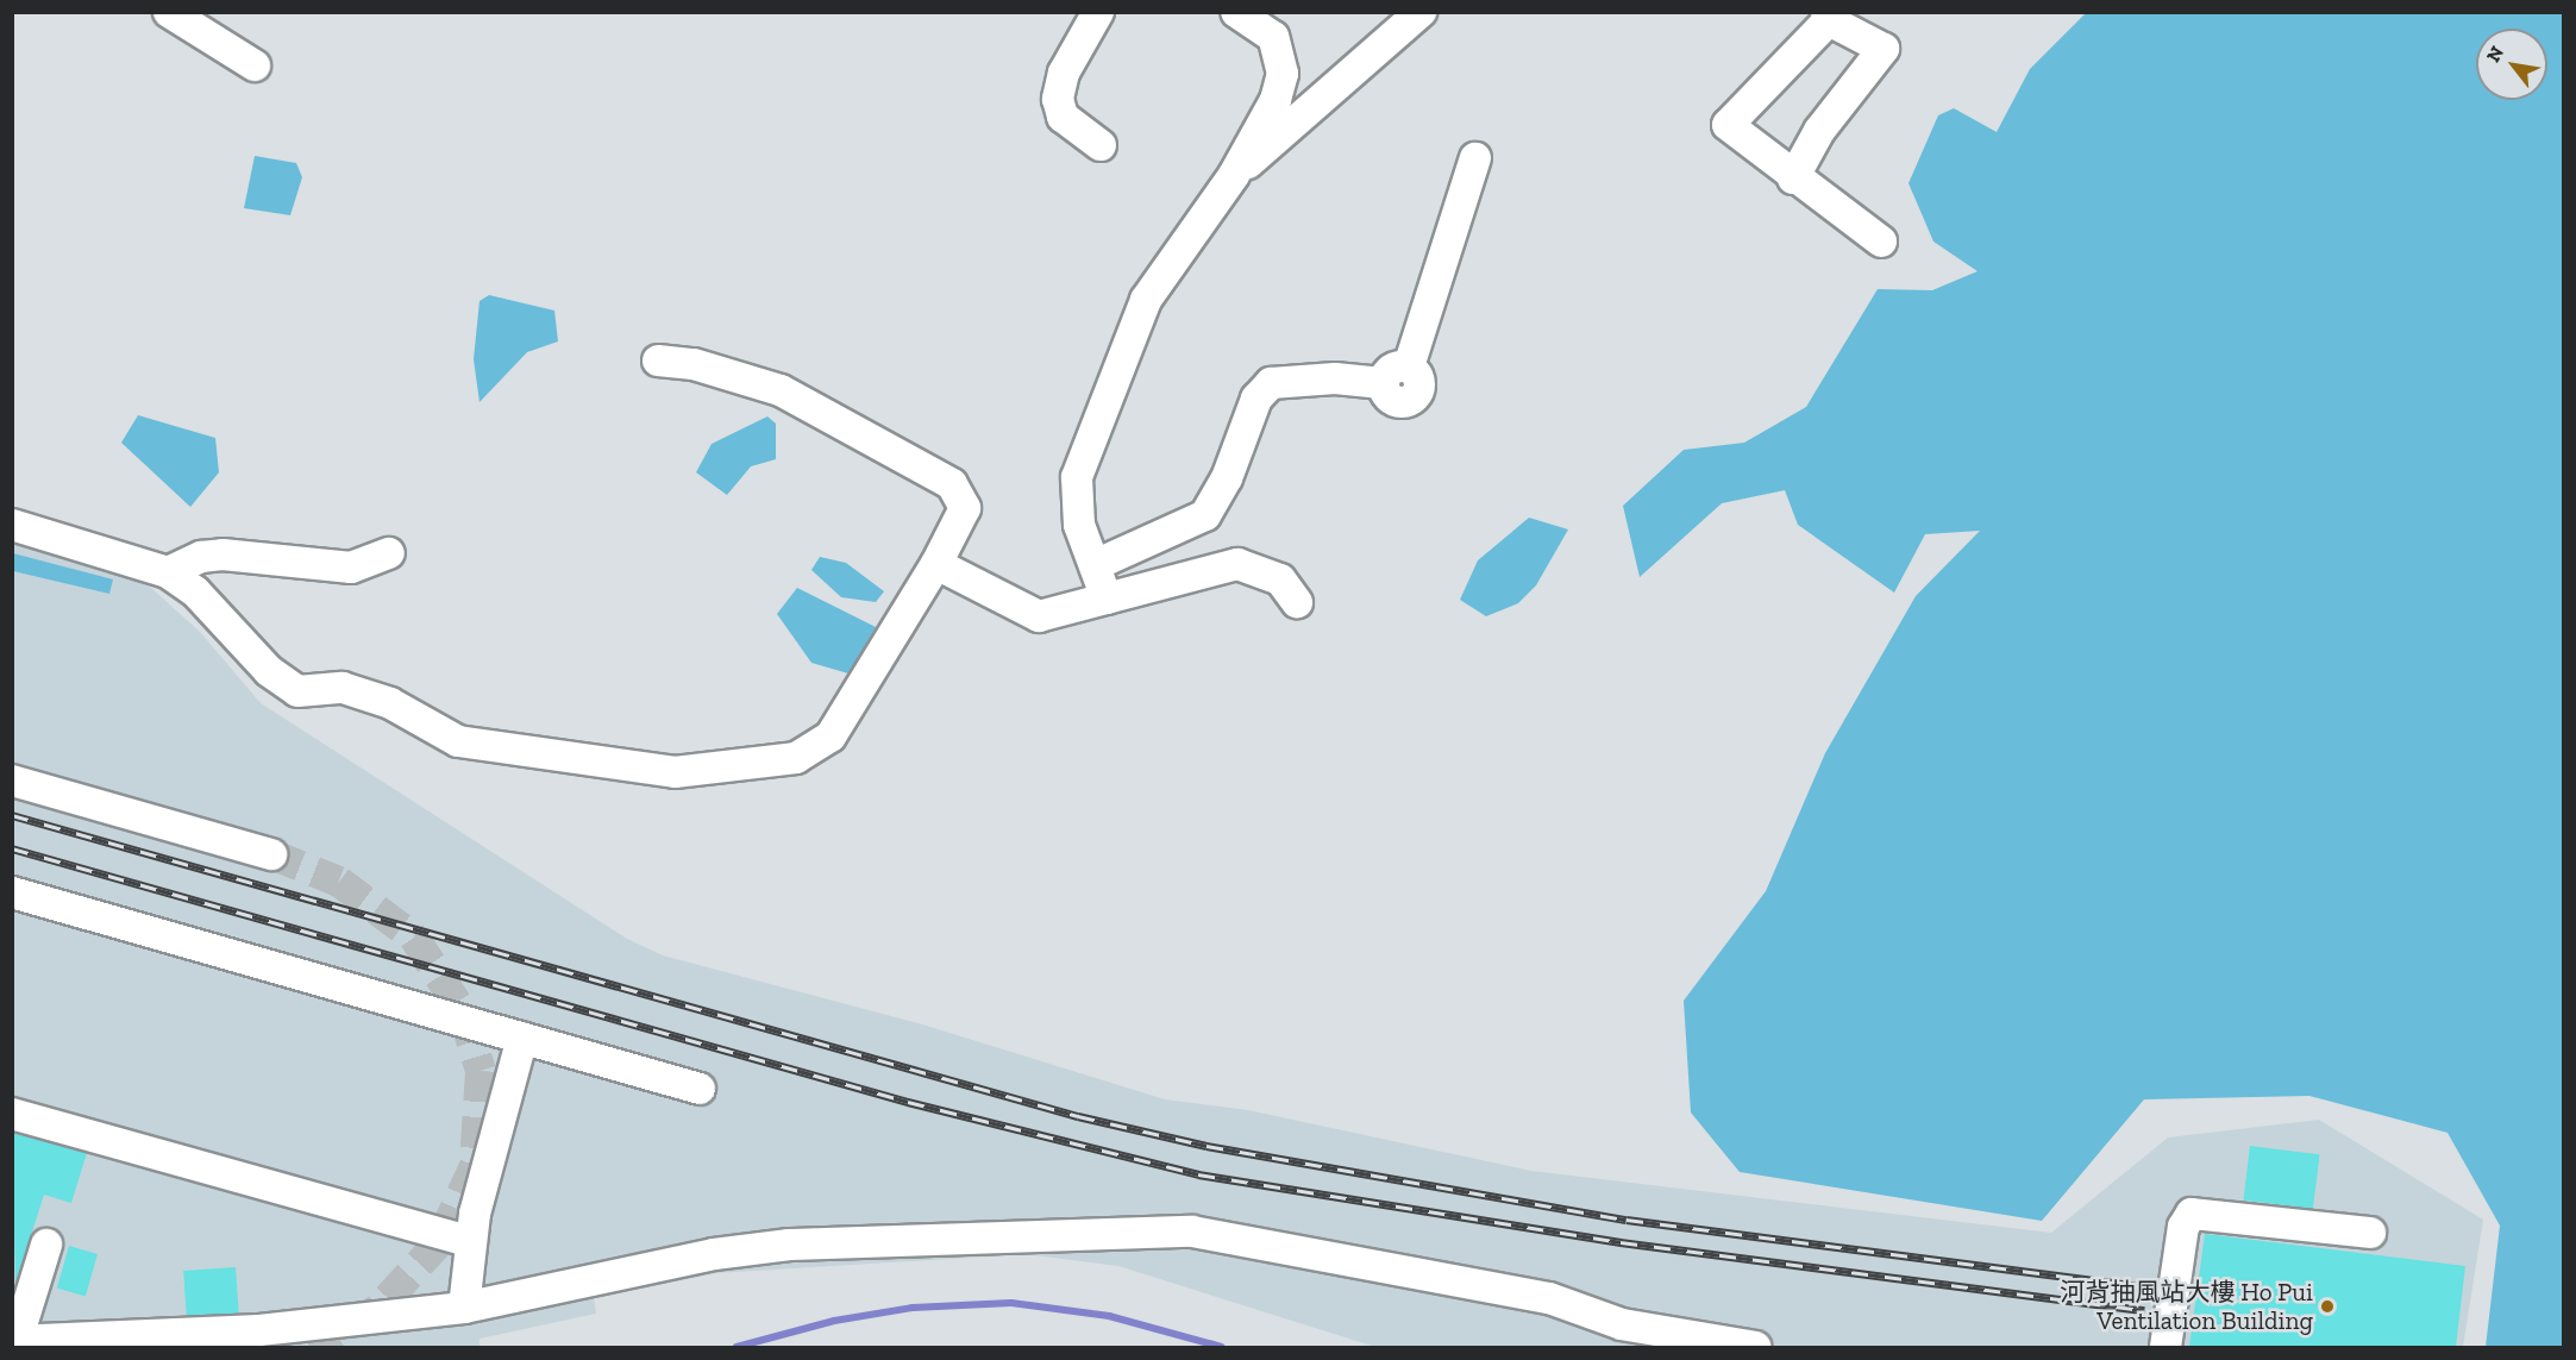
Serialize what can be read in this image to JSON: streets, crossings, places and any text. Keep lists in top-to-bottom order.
{
  "places": ["河背抽風站大樓 Ho Pui Ventilation Building"],
  "north": "top left"
}
